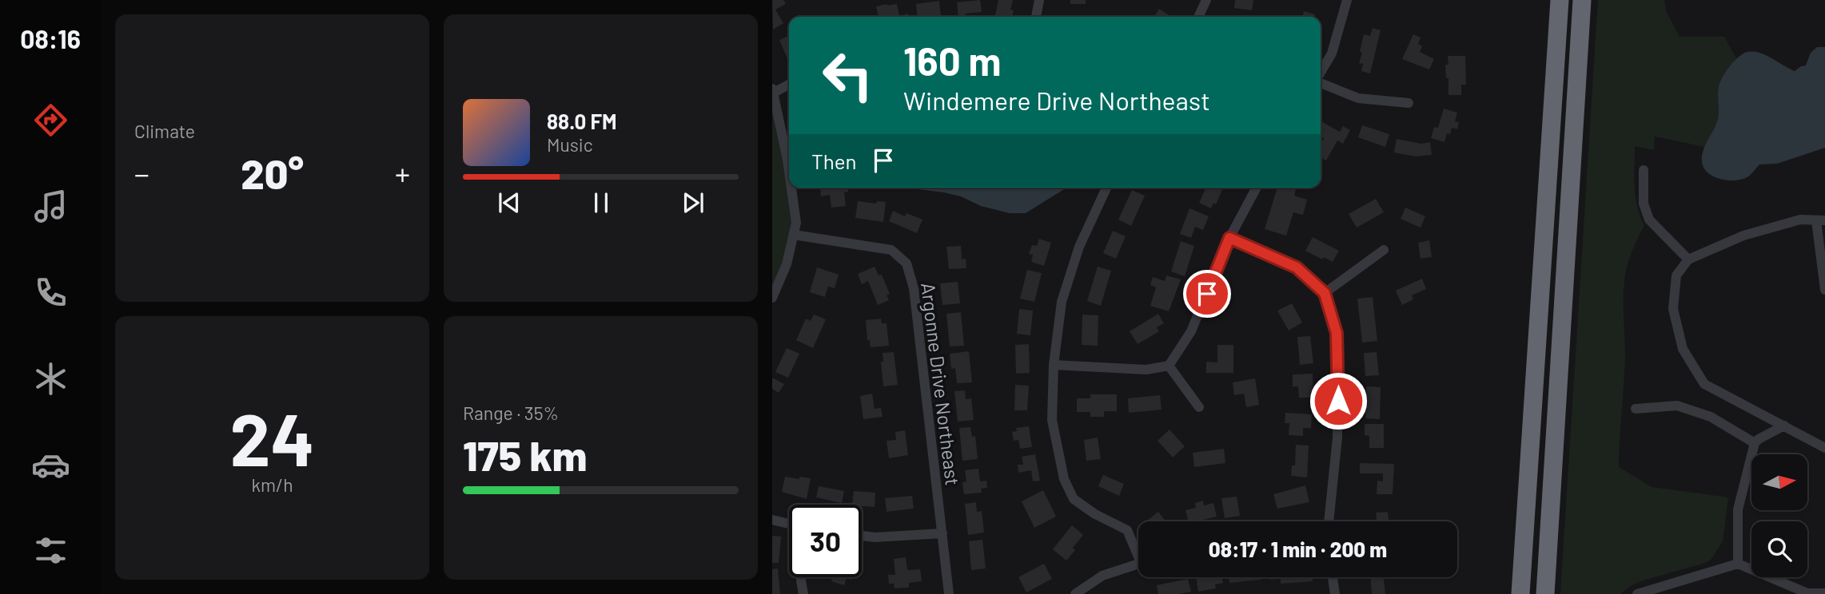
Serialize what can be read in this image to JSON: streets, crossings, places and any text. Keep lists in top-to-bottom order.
{
  "streets": {
    "street": ["Argonne Drive Northeast"]
  },
  "north": "right",
  "page": {
    "tabs": "08:16",
    "tile": [
      "Climate",
      ["24", "km/h"],
      ["Range · 35%", "175 km"]
    ],
    "turn": ["160 m", "Windemere Drive Northeast"],
    "song": ["88.0 FM", "Music"],
    "then": "Then",
    "heat": ["−", "20°", "+"],
    "limit": "30",
    "trip": "08:17 · 1 min · 200 m"
  }
}
